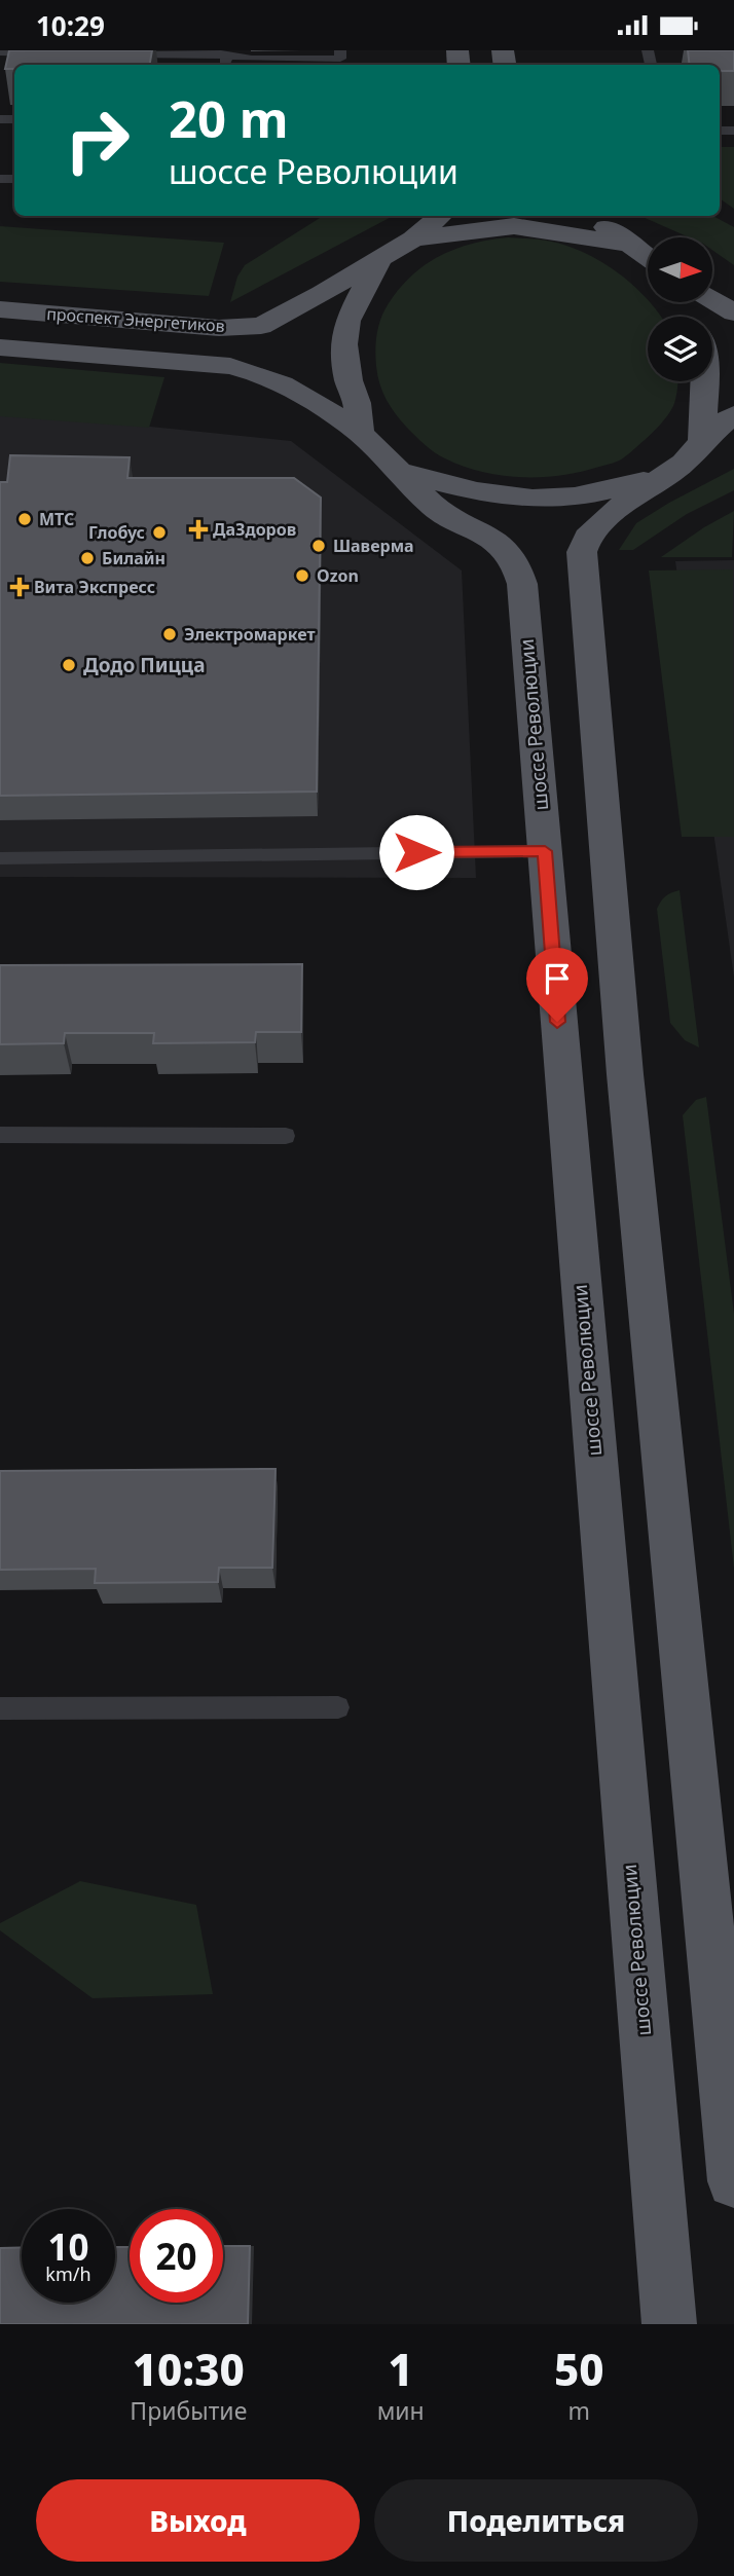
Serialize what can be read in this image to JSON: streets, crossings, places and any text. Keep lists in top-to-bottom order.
{
  "streets": {
    "main road": ["проспект Энергетиков", "шоссе Революции"]
  },
  "crossings": [
    ["проспект Энергетиков", "шоссе Революции"]
  ],
  "places": {
    "other": [
      "МТС",
      "Глобус",
      "Шаверма",
      "Билайн",
      "Ozon",
      "Электромаркет",
      "Додо Пицца"
    ],
    "health": ["ДаЗдоров", "Вита Экспресс"]
  },
  "north": "right",
  "page": {
    "status": "10:29",
    "turn": ["20 m", "шоссе Революции"],
    "speed": "10 km/h",
    "limit": "20",
    "eta": [
      "10:30",
      "Прибытие",
      "1",
      "мин",
      "50",
      "m"
    ],
    "buttons": ["Выход", "Поделиться"]
  }
}
